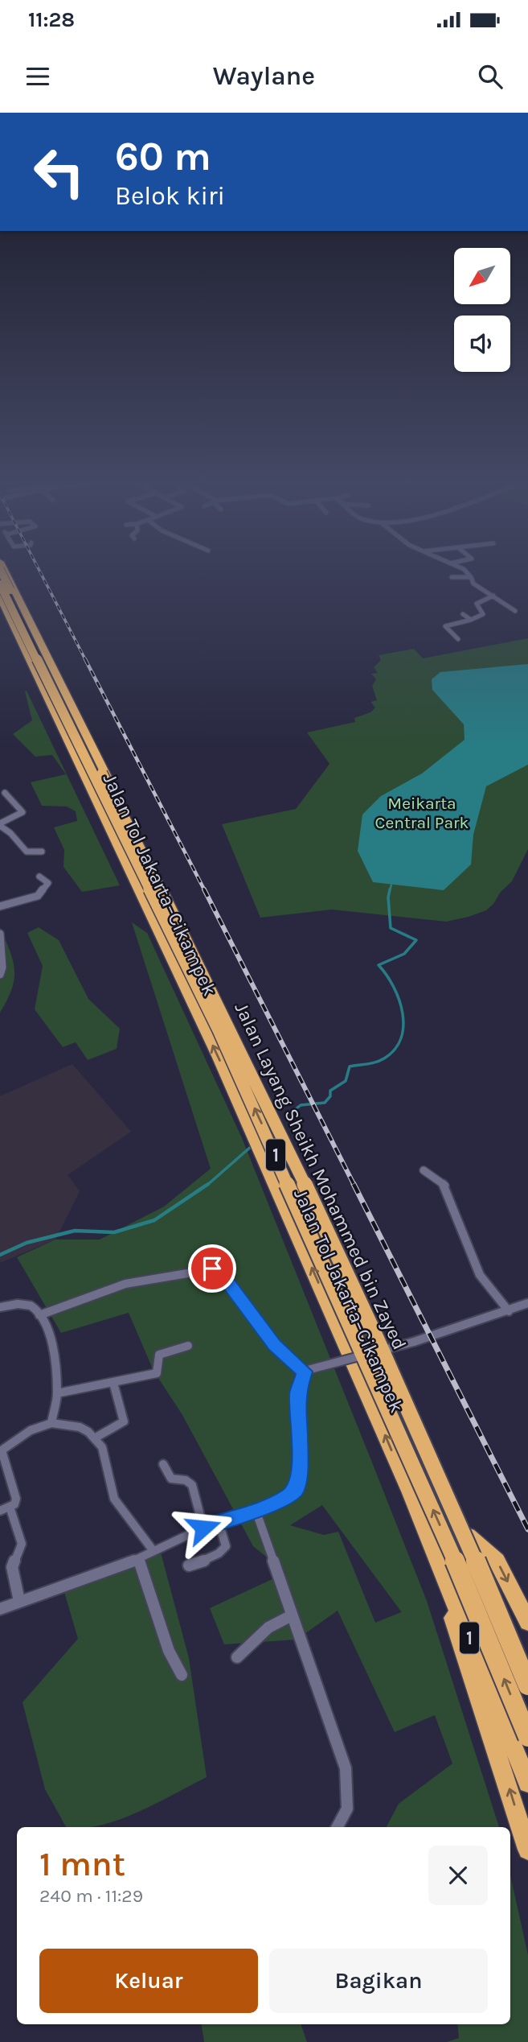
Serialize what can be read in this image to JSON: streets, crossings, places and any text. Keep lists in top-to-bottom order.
{
  "streets": {
    "highway": ["Jalan Tol Jakarta–Cikampek", "1", "Jalan Layang Sheikh Mohammed bin Zayed"]
  },
  "parks": ["Meikarta Central Park"],
  "north": "bottom left",
  "page": {
    "status": "11:28",
    "header": "Waylane",
    "turn": ["60 m", "Belok kiri"],
    "heading": ["1 mnt", "240 m · 11:29"],
    "buttons": ["Keluar", "Bagikan"]
  }
}
